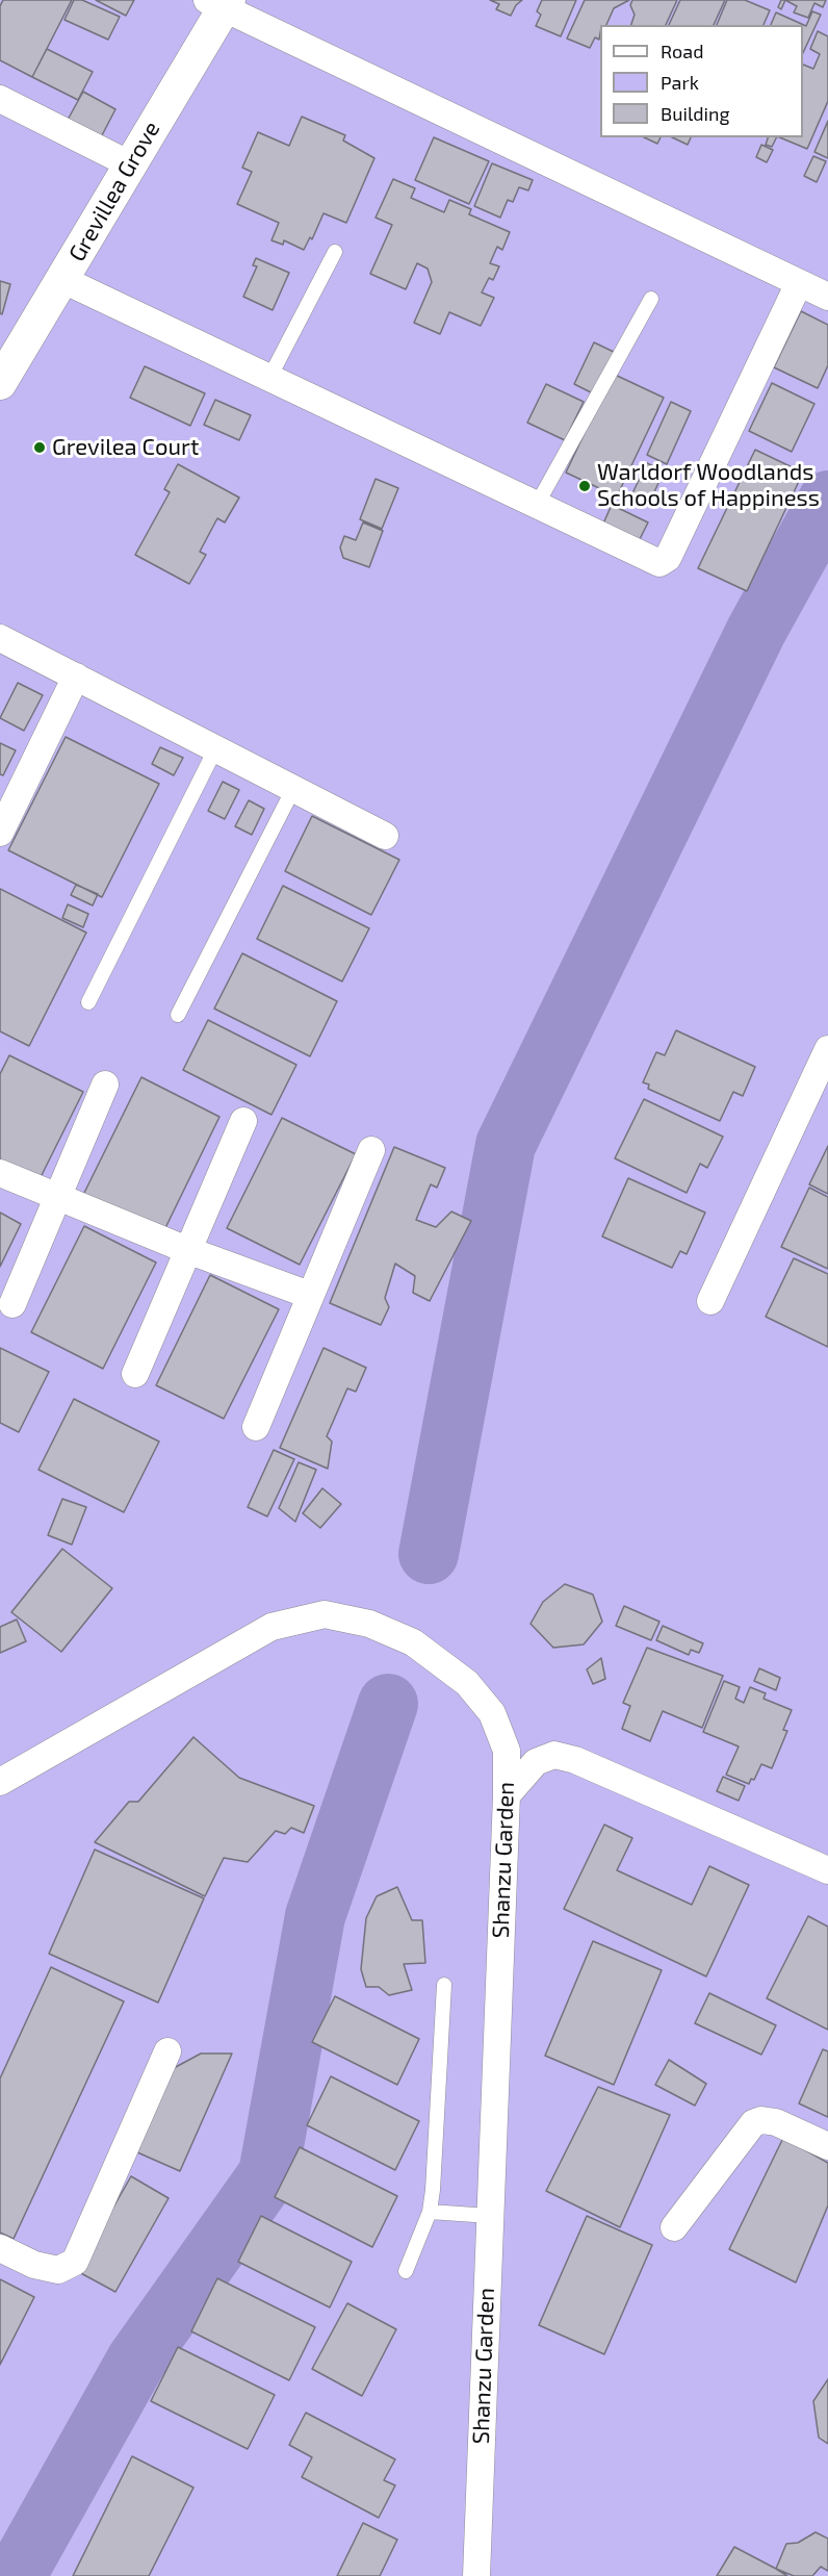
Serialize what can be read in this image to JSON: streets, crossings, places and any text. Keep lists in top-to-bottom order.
{
  "streets": {
    "street": ["Grevillea Grove", "Shanzu Garden"]
  },
  "places": ["Grevilea Court", "Warldorf Woodlands Schools of Happiness"],
  "legend": ["Road", "Park", "Building"]
}
